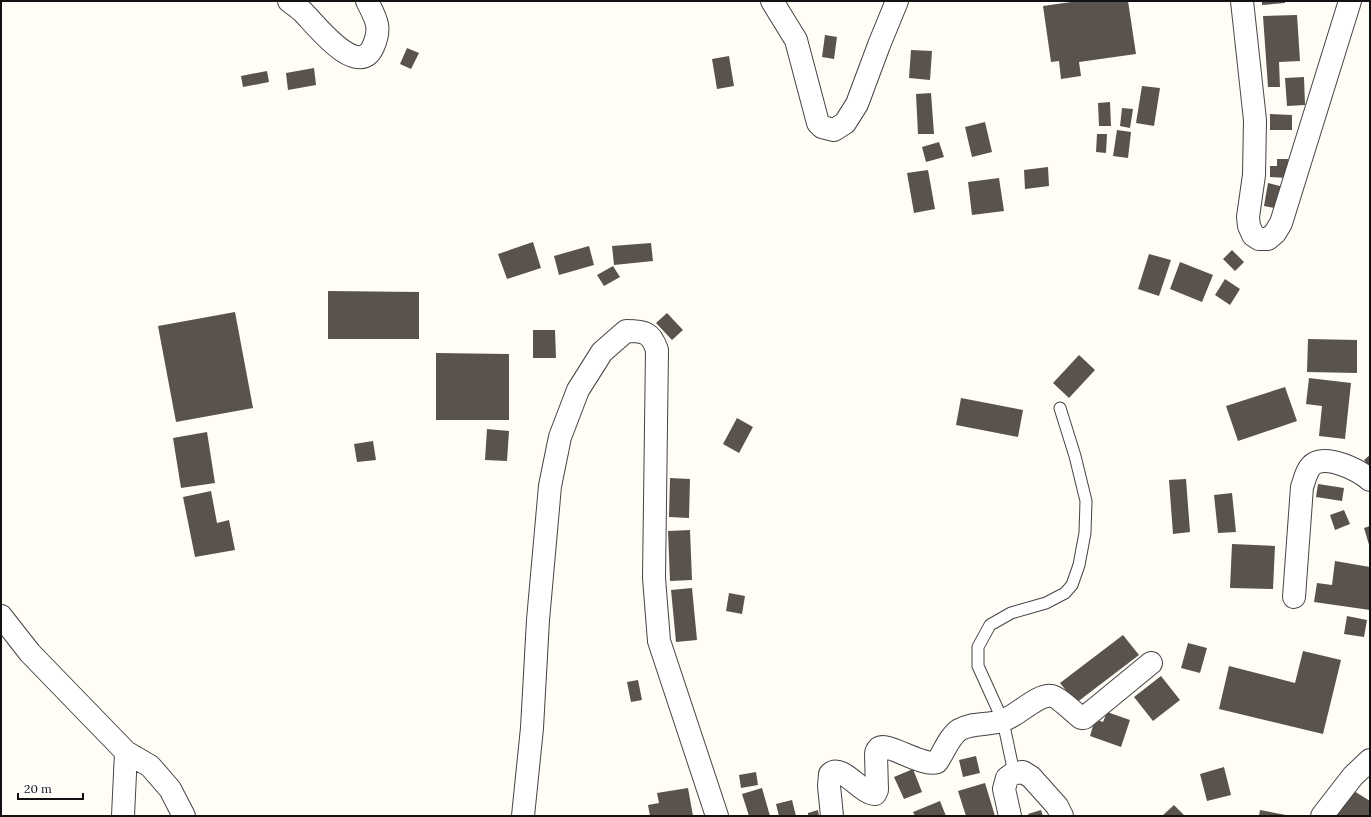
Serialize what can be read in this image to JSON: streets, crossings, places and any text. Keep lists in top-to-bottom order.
{
  "scale_bar": "20 m"
}
